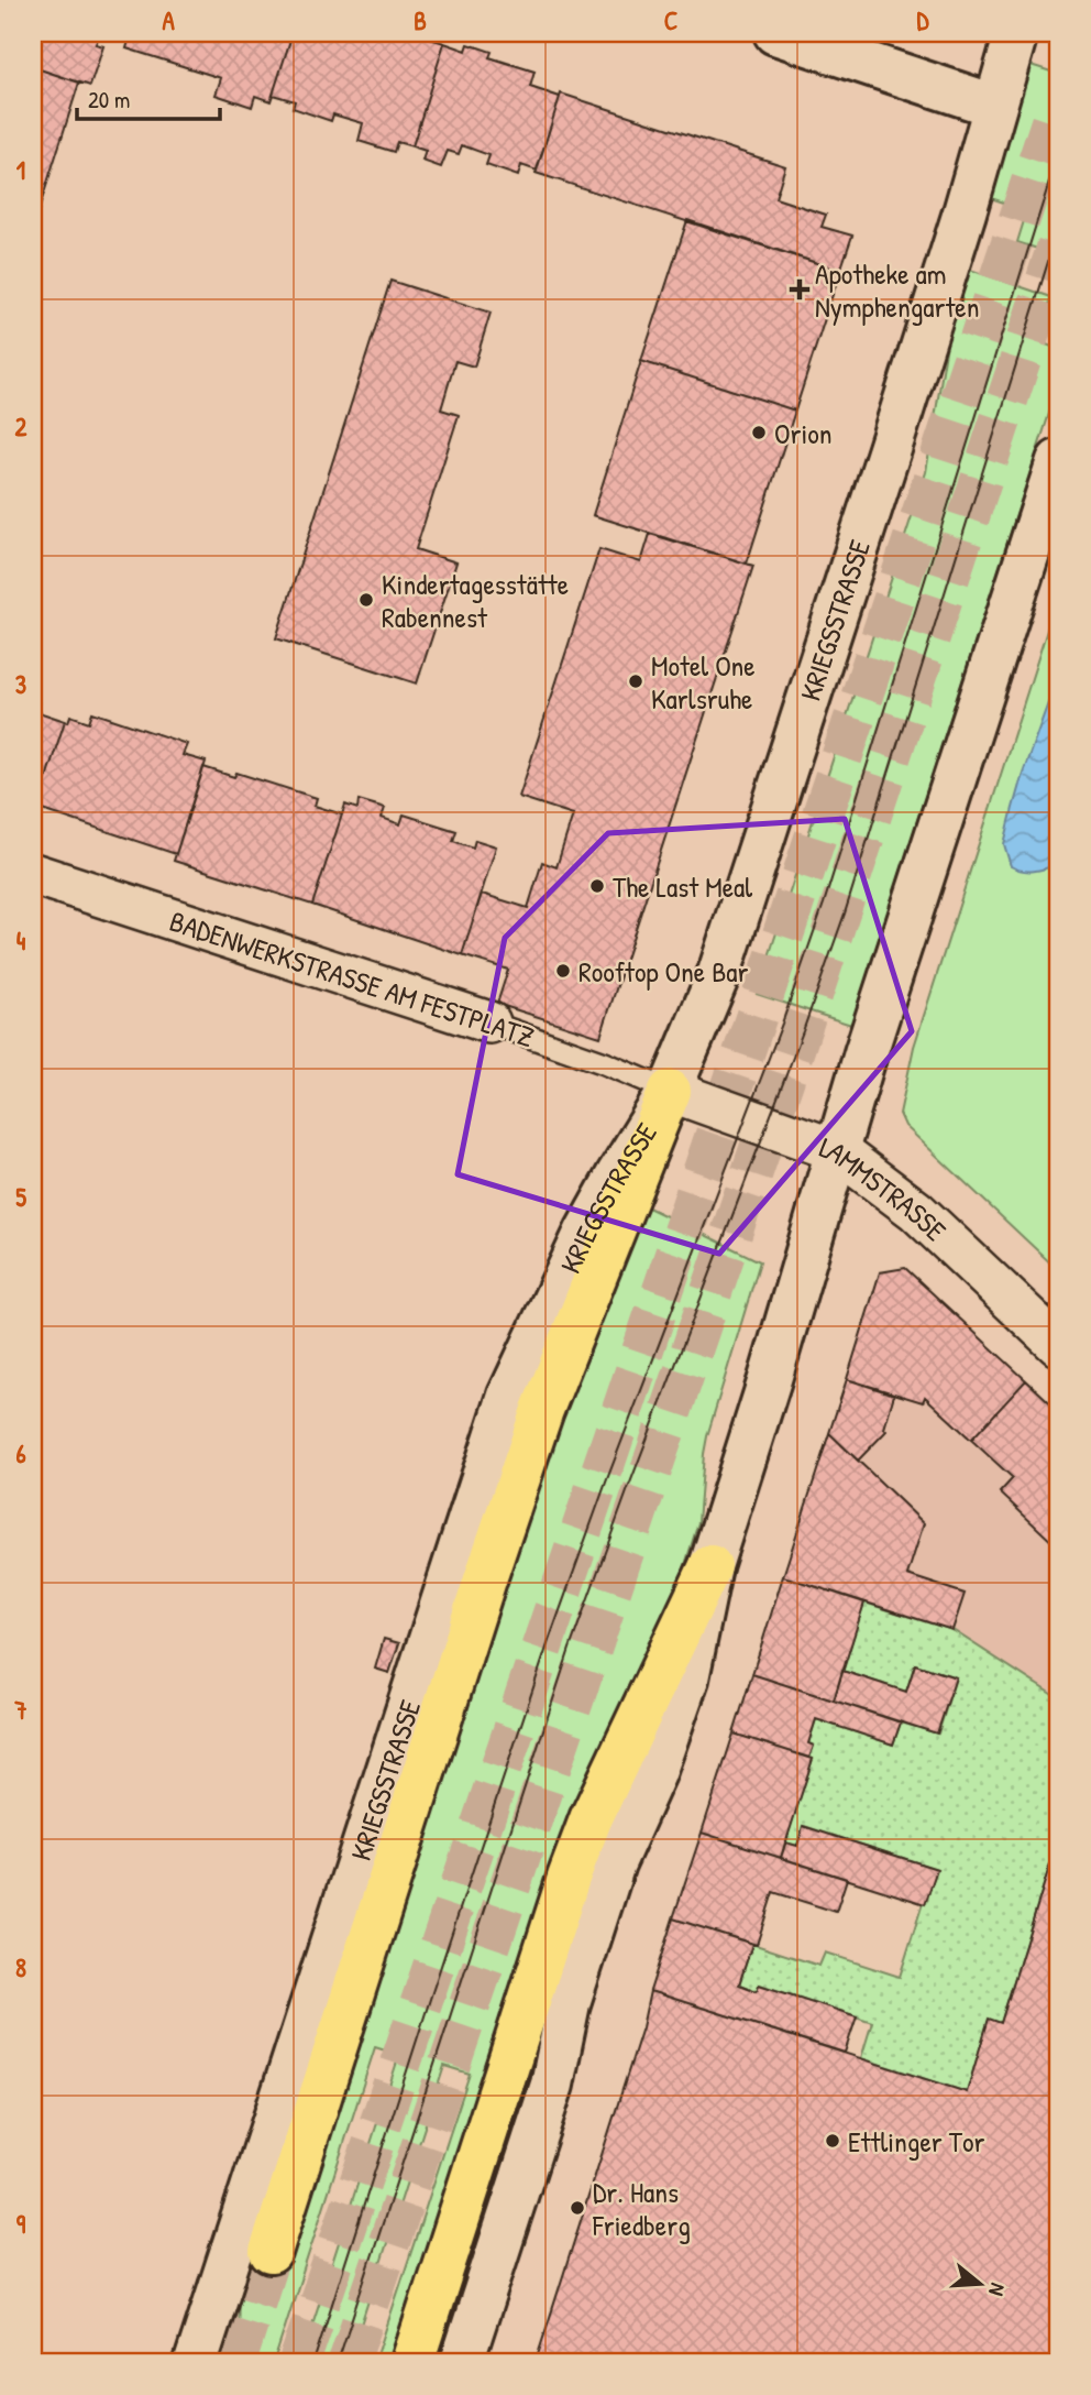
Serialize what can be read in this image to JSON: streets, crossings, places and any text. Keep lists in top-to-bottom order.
{
  "streets": {
    "main road": ["KRIEGSSTRASSE"],
    "street": ["BADENWERKSTRASSE AM FESTPLATZ", "LAMMSTRASSE"]
  },
  "crossings": [
    ["KRIEGSSTRASSE", "BADENWERKSTRASSE AM FESTPLATZ"],
    ["KRIEGSSTRASSE", "LAMMSTRASSE"],
    ["BADENWERKSTRASSE AM FESTPLATZ", "LAMMSTRASSE"]
  ],
  "places": {
    "health": ["Apotheke am Nymphengarten"],
    "other": [
      "Orion",
      "Kindertagesstätte Rabennest",
      "Motel One Karlsruhe",
      "The Last Meal",
      "Rooftop One Bar",
      "Ettlinger Tor",
      "Dr. Hans Friedberg"
    ]
  },
  "scale_bar": "20 m",
  "north": "right",
  "grid": {
    "columns": [
      "A",
      "B",
      "C",
      "D"
    ],
    "rows": [
      "1",
      "2",
      "3",
      "4",
      "5",
      "6",
      "7",
      "8",
      "9"
    ]
  }
}
